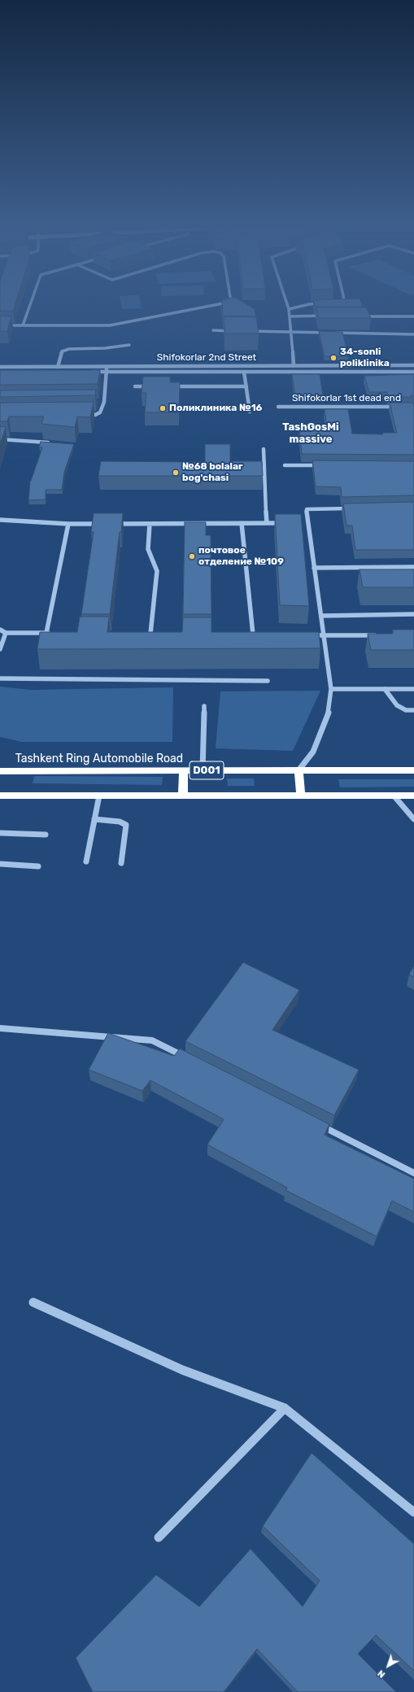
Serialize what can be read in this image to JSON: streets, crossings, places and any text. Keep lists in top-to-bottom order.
{
  "streets": {
    "highway": ["Tashkent Ring Automobile Road", "D001"],
    "street": ["Shifokorlar 2nd Street", "Shifokorlar 1st dead end"]
  },
  "districts": ["TashGosMi massive"],
  "places": [
    "34-sonli poliklinika",
    "Поликлиника №16",
    "№68 bolalar bog'chasi",
    "почтовое отделение №109"
  ],
  "north": "bottom left"
}
